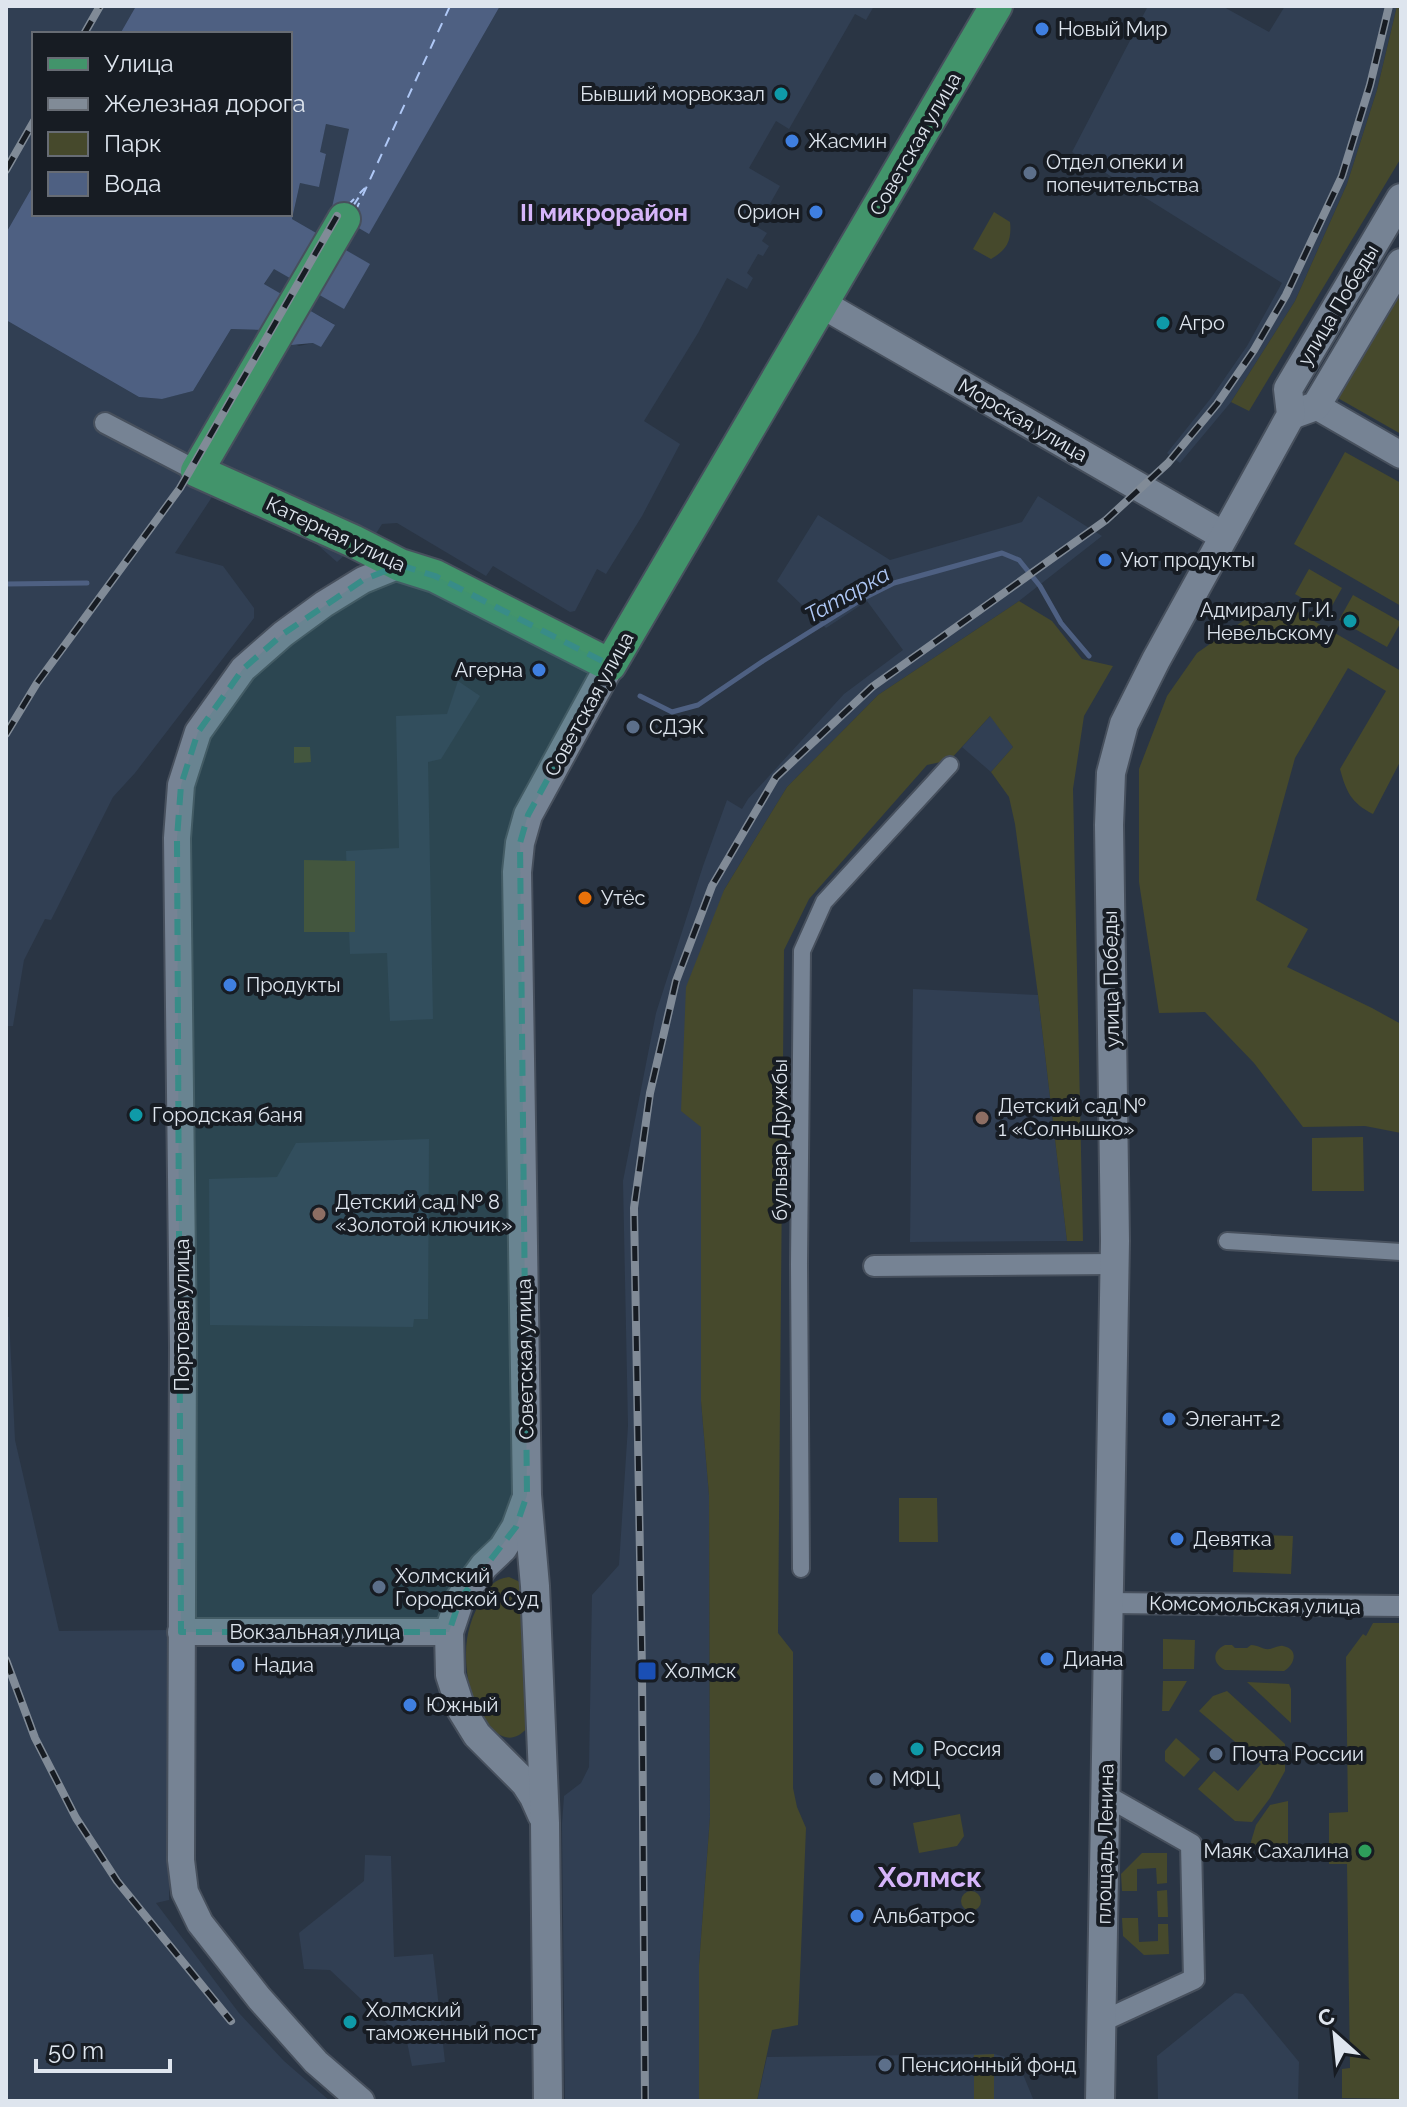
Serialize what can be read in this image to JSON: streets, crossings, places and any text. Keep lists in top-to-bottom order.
{
  "streets": {
    "main road": [
      "Советская улица",
      "улица Победы",
      "Морская улица",
      "Катерная улица",
      "площадь Ленина"
    ],
    "street": [
      "бульвар Дружбы",
      "Портовая улица",
      "Комсомольская улица",
      "Вокзальная улица"
    ]
  },
  "crossings": [
    ["Советская улица", "Морская улица"],
    ["Советская улица", "Катерная улица"],
    ["Советская улица", "Вокзальная улица"],
    ["улица Победы", "Морская улица"],
    ["улица Победы", "Комсомольская улица"],
    ["улица Победы", "площадь Ленина"],
    ["Катерная улица", "Портовая улица"],
    ["Портовая улица", "Вокзальная улица"],
    ["Комсомольская улица", "площадь Ленина"]
  ],
  "districts": ["II микрорайон", "Холмск"],
  "water": ["Татарка"],
  "places": {
    "other": [
      "Новый Мир",
      "Бывший морвокзал",
      "Жасмин",
      "Отдел опеки и попечительства",
      "Орион",
      "Агро",
      "Уют продукты",
      "Адмиралу Г.И. Невельскому",
      "Агерна",
      "СДЭК",
      "Утёс",
      "Продукты",
      "Городская баня",
      "Детский сад № 1 «Солнышко»",
      "Детский сад № 8 «Золотой ключик»",
      "Элегант-2",
      "Девятка",
      "Холмский Городской Суд",
      "Диана",
      "Надиа",
      "Южный",
      "Россия",
      "Почта России",
      "МФЦ",
      "Маяк Сахалина",
      "Альбатрос",
      "Холмский таможенный пост",
      "Пенсионный фонд"
    ],
    "transit": ["Холмск"]
  },
  "legend": [
    "Улица",
    "Железная дорога",
    "Парк",
    "Вода"
  ],
  "scale_bar": "50 m",
  "north": "top left"
}
